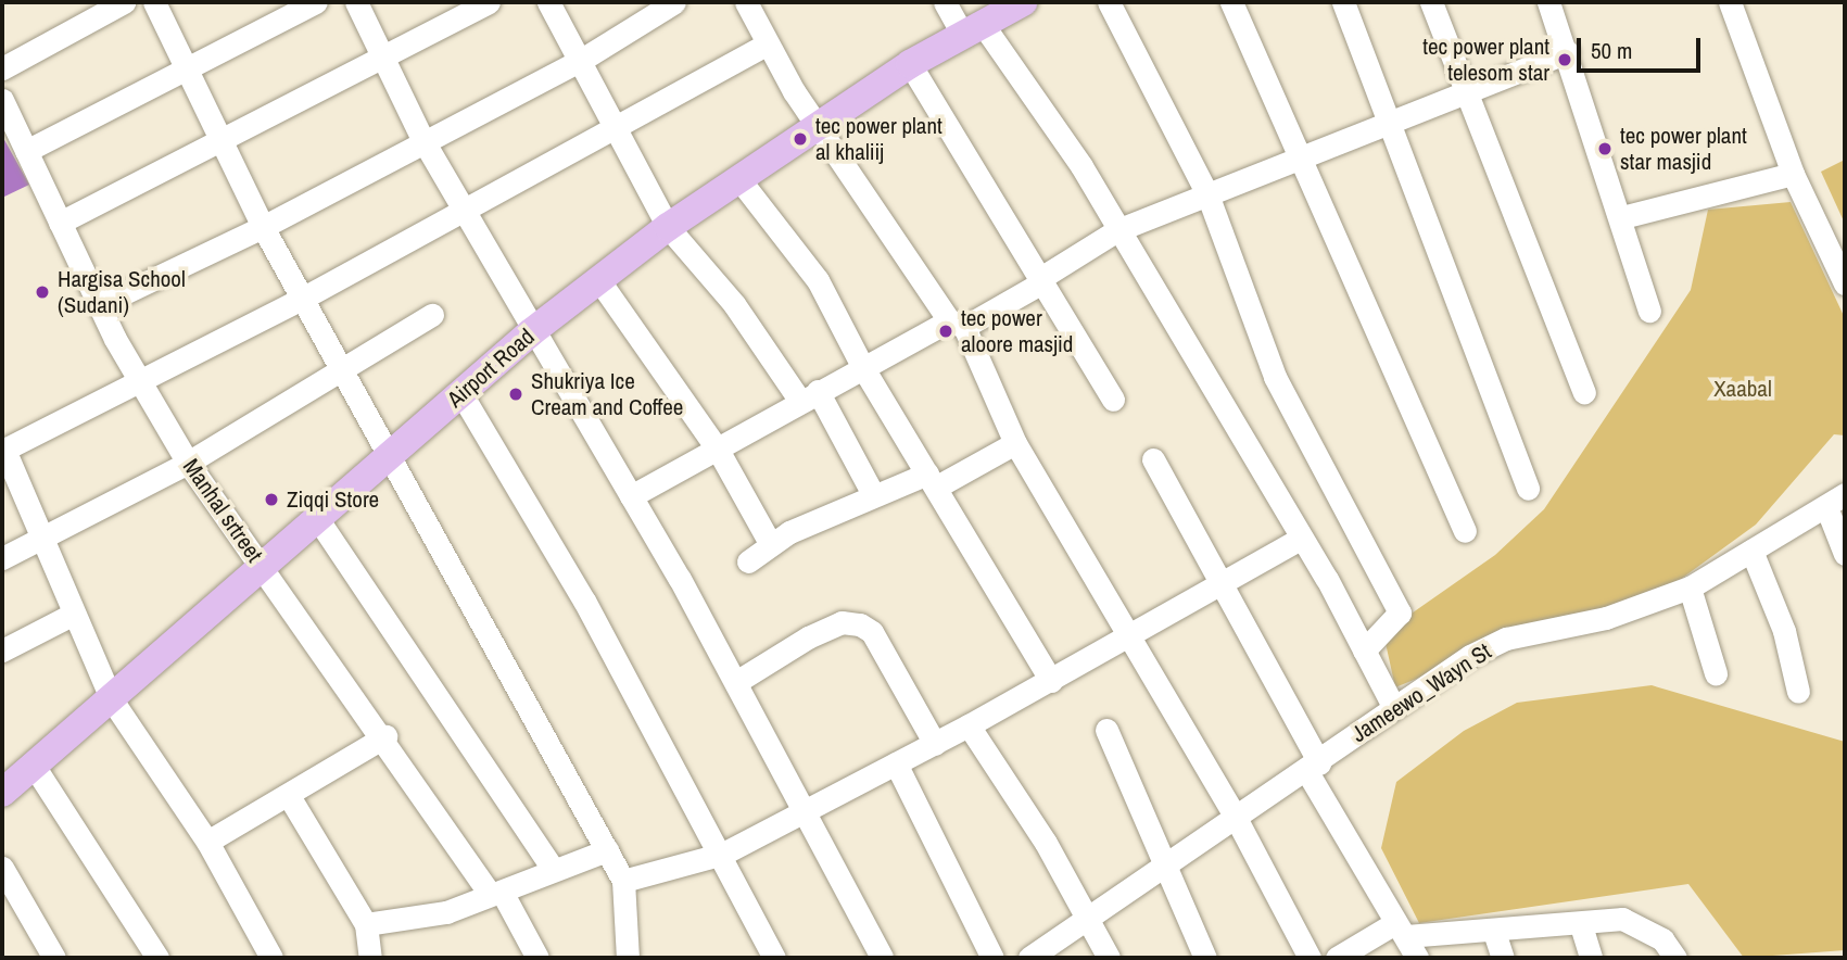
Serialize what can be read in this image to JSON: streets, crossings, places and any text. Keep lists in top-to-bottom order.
{
  "streets": {
    "main road": ["Airport Road"],
    "street": ["Manhal srtreet", "Jameewo_Wayn St"]
  },
  "crossings": [
    ["Airport Road", "Manhal srtreet"]
  ],
  "parks": ["Xaabal"],
  "places": [
    "tec power plant telesom star",
    "tec power plant al khaliij",
    "tec power plant star masjid",
    "Hargisa School (Sudani)",
    "tec power aloore masjid",
    "Shukriya Ice Cream and Coffee",
    "Ziqqi Store"
  ],
  "scale_bar": "50 m"
}
